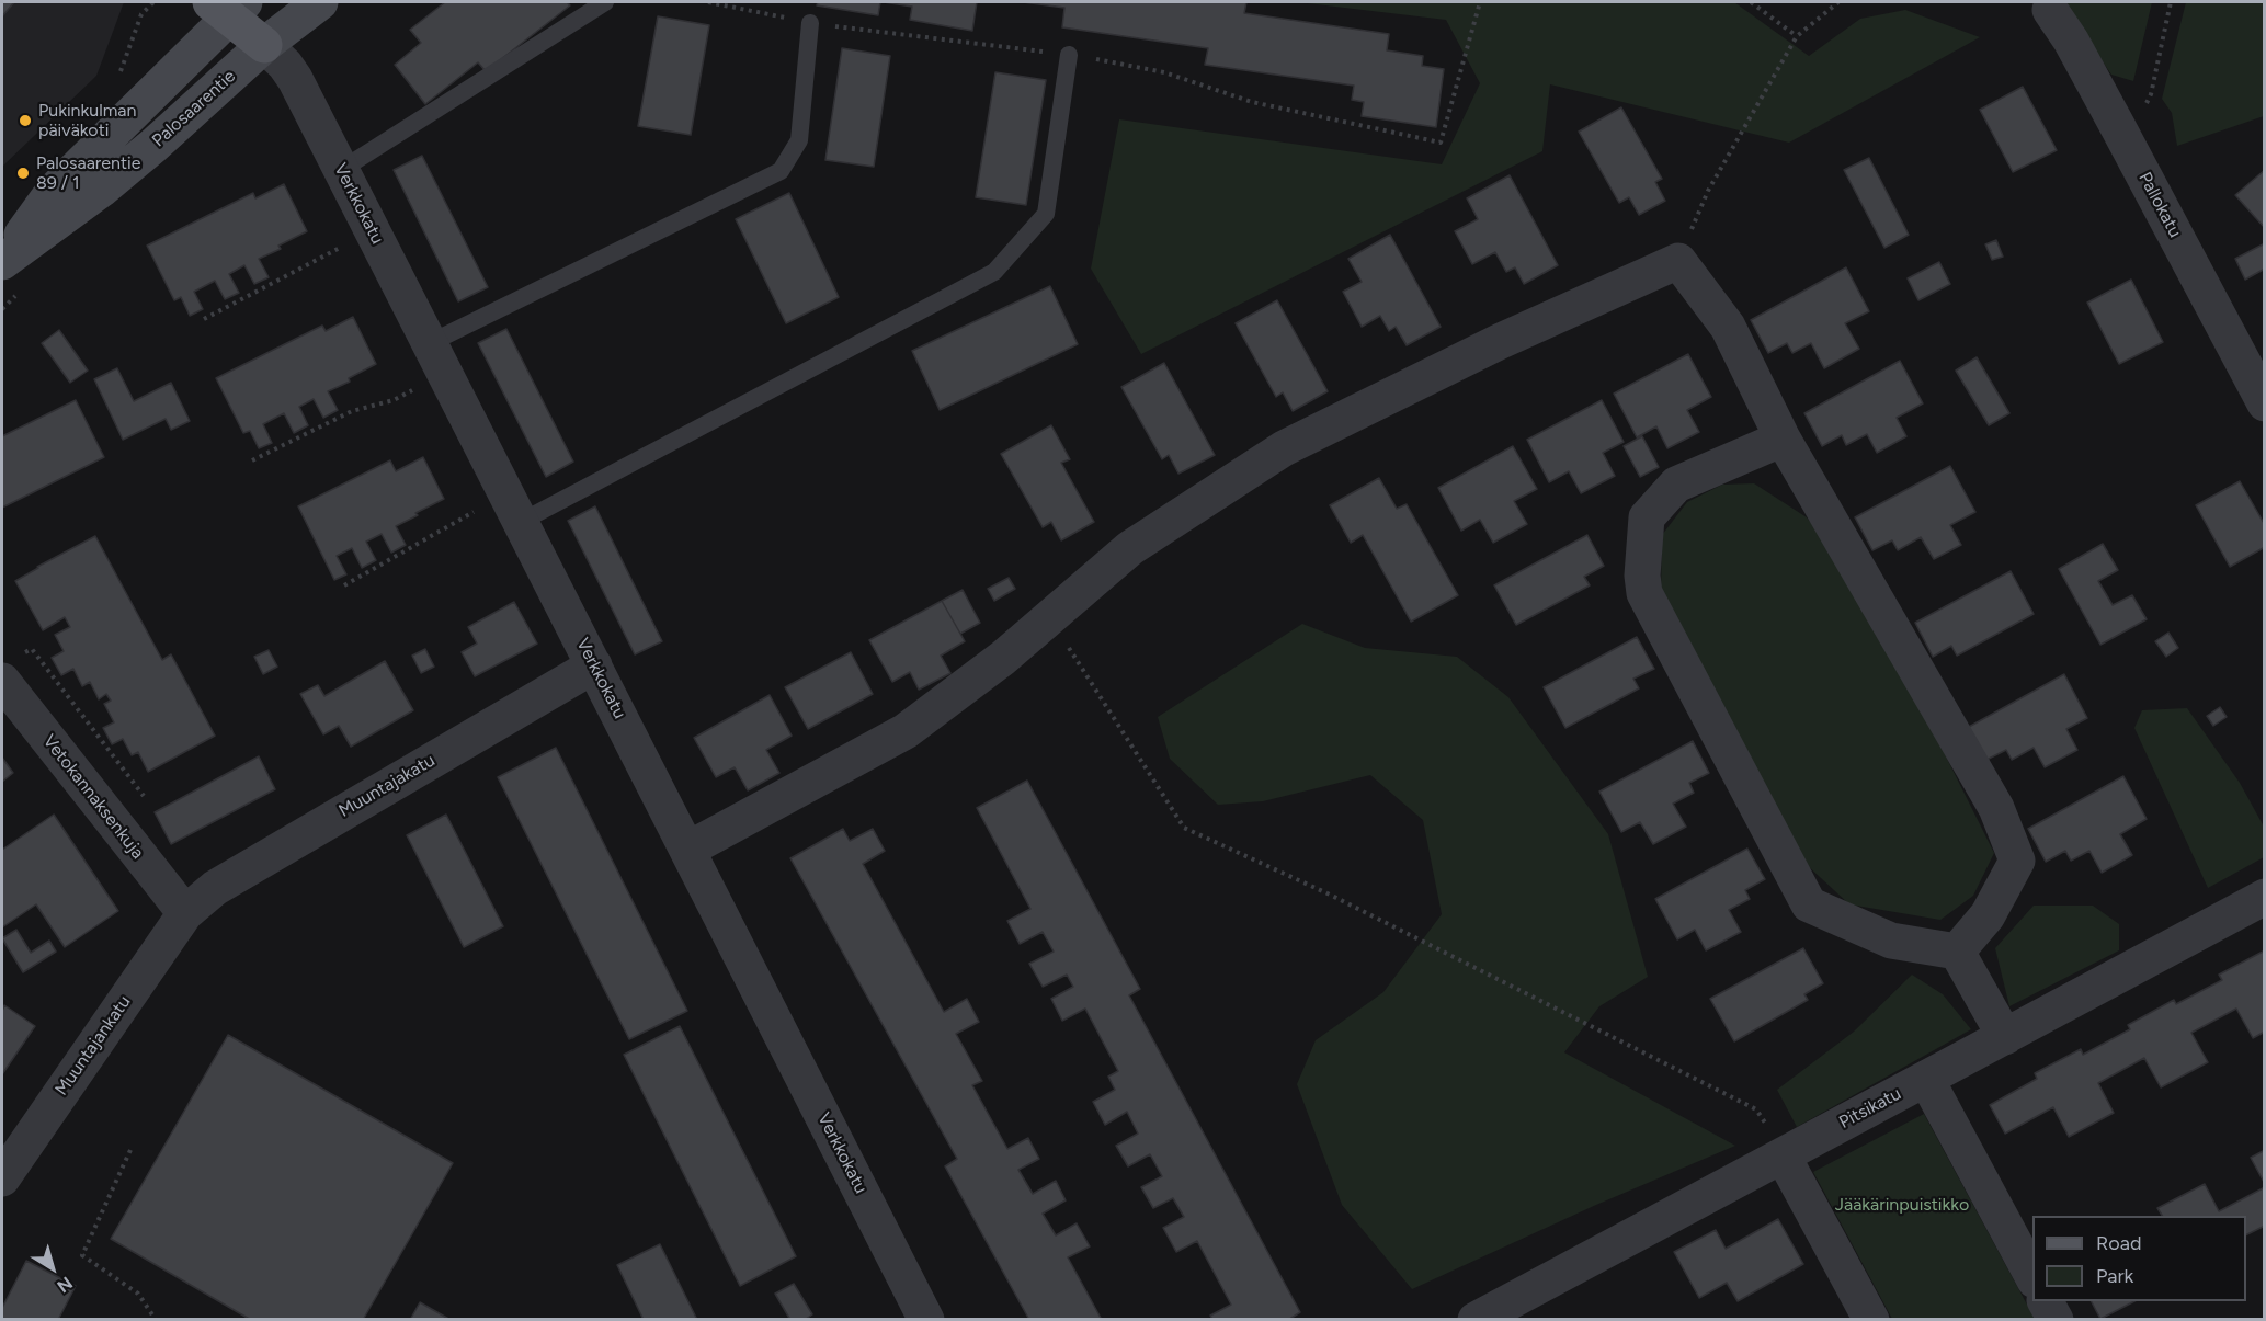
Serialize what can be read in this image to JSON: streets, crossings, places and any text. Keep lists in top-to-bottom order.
{
  "streets": {
    "main road": ["Palosaarentie"],
    "street": [
      "Verkkokatu",
      "Pallokatu",
      "Muuntajakatu",
      "Vetokannaksenkuja",
      "Muuntajankatu",
      "Pitsikatu"
    ]
  },
  "crossings": [
    ["Palosaarentie", "Verkkokatu"],
    ["Verkkokatu", "Muuntajakatu"],
    ["Muuntajakatu", "Vetokannaksenkuja"],
    ["Muuntajakatu", "Muuntajankatu"],
    ["Vetokannaksenkuja", "Muuntajankatu"]
  ],
  "parks": ["Jääkärinpuistikko"],
  "places": ["Pukinkulman päiväkoti", "Palosaarentie 89 / 1"],
  "legend": ["Road", "Park"],
  "north": "bottom right"
}
